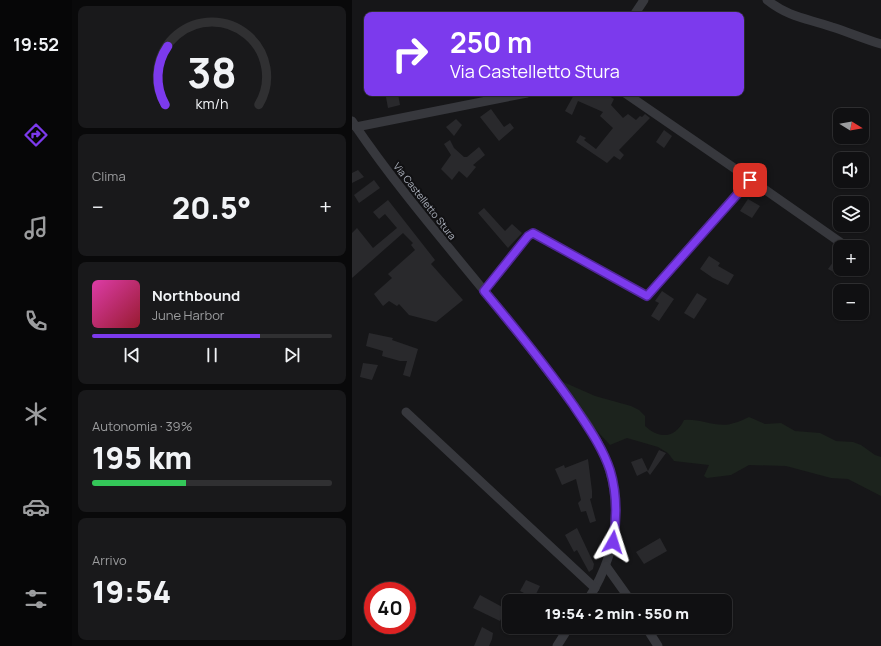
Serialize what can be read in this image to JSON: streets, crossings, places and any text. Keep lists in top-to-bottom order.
{
  "streets": {
    "street": ["Via Castelletto Stura"]
  },
  "north": "right",
  "page": {
    "tabs": "19:52",
    "turn": ["250 m", "Via Castelletto Stura"],
    "map_buttons": ["+", "−"],
    "tile": [
      "Clima",
      ["Autonomia · 39%", "195 km"],
      ["Arrivo", "19:54"]
    ],
    "heat": ["−", "20.5°", "+"],
    "song": ["Northbound", "June Harbor"],
    "limit": "40",
    "trip": "19:54 · 2 min · 550 m",
    "gauge": ["38", "km/h"]
  }
}
